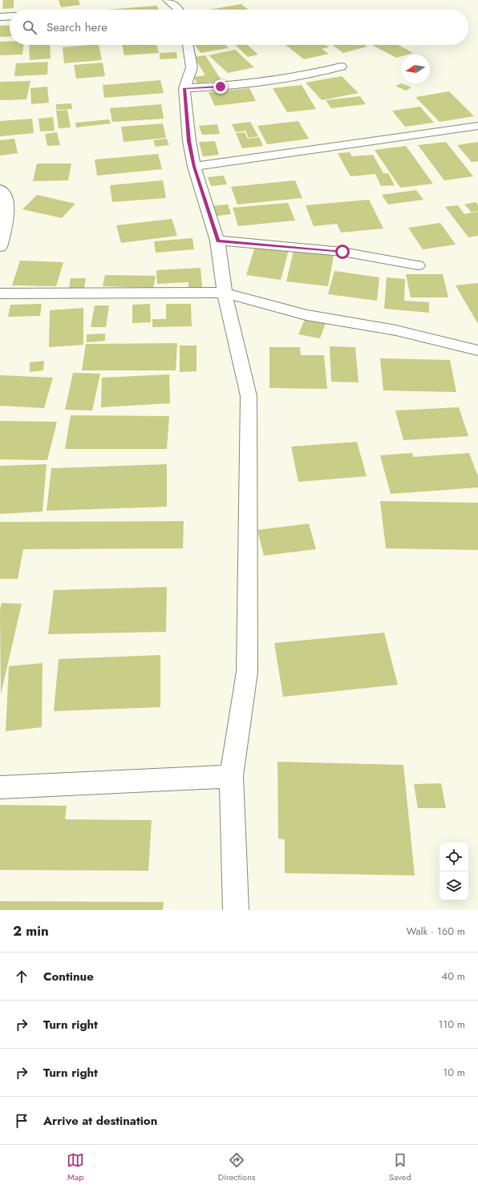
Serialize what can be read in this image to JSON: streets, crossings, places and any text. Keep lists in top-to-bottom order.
{
  "north": "left",
  "page": {
    "search": "Search here",
    "heading": ["2 min", "Walk · 160 m"],
    "list": [
      ["Continue", "40 m"],
      ["Turn right", "110 m"],
      ["Turn right", "10 m"],
      "Arrive at destination"
    ],
    "nav": ["Map", "Directions", "Saved"]
  }
}
